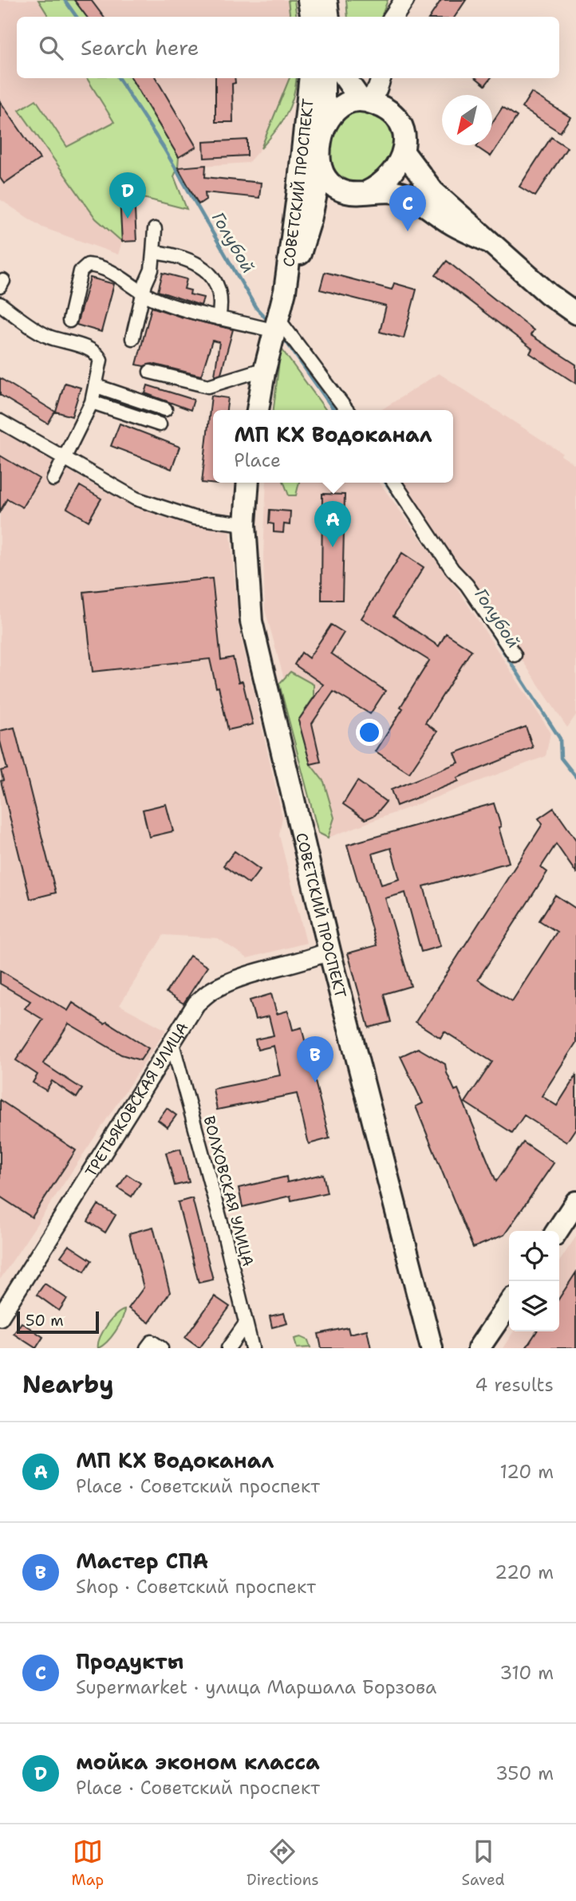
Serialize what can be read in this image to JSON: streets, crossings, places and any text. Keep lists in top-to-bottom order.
{
  "streets": {
    "main road": ["СОВЕТСКИЙ ПРОСПЕКТ"],
    "street": ["ТРЕТЬЯКОВСКАЯ УЛИЦА", "ВОЛХОВСКАЯ УЛИЦА"]
  },
  "crossings": [
    ["СОВЕТСКИЙ ПРОСПЕКТ", "ТРЕТЬЯКОВСКАЯ УЛИЦА"],
    ["ТРЕТЬЯКОВСКАЯ УЛИЦА", "ВОЛХОВСКАЯ УЛИЦА"]
  ],
  "water": ["Голубой"],
  "scale_bar": "50 m",
  "north": "bottom left",
  "page": {
    "search": "Search here",
    "pins": [
      "D",
      "C",
      "A",
      "B"
    ],
    "popup": ["МП КХ Водоканал", "Place"],
    "scale": "50 m",
    "heading": ["Nearby", "4 results"],
    "list": [
      {
        "mark": "A",
        "name": "МП КХ Водоканал",
        "note": "Place · Советский проспект",
        "value": "120 m"
      },
      {
        "mark": "B",
        "name": "Мастер СПА",
        "note": "Shop · Советский проспект",
        "value": "220 m"
      },
      {
        "mark": "C",
        "name": "Продукты",
        "note": "Supermarket · улица Маршала Борзова",
        "value": "310 m"
      },
      {
        "mark": "D",
        "name": "мойка эконом класса",
        "note": "Place · Советский проспект",
        "value": "350 m"
      }
    ],
    "nav": ["Map", "Directions", "Saved"]
  }
}
